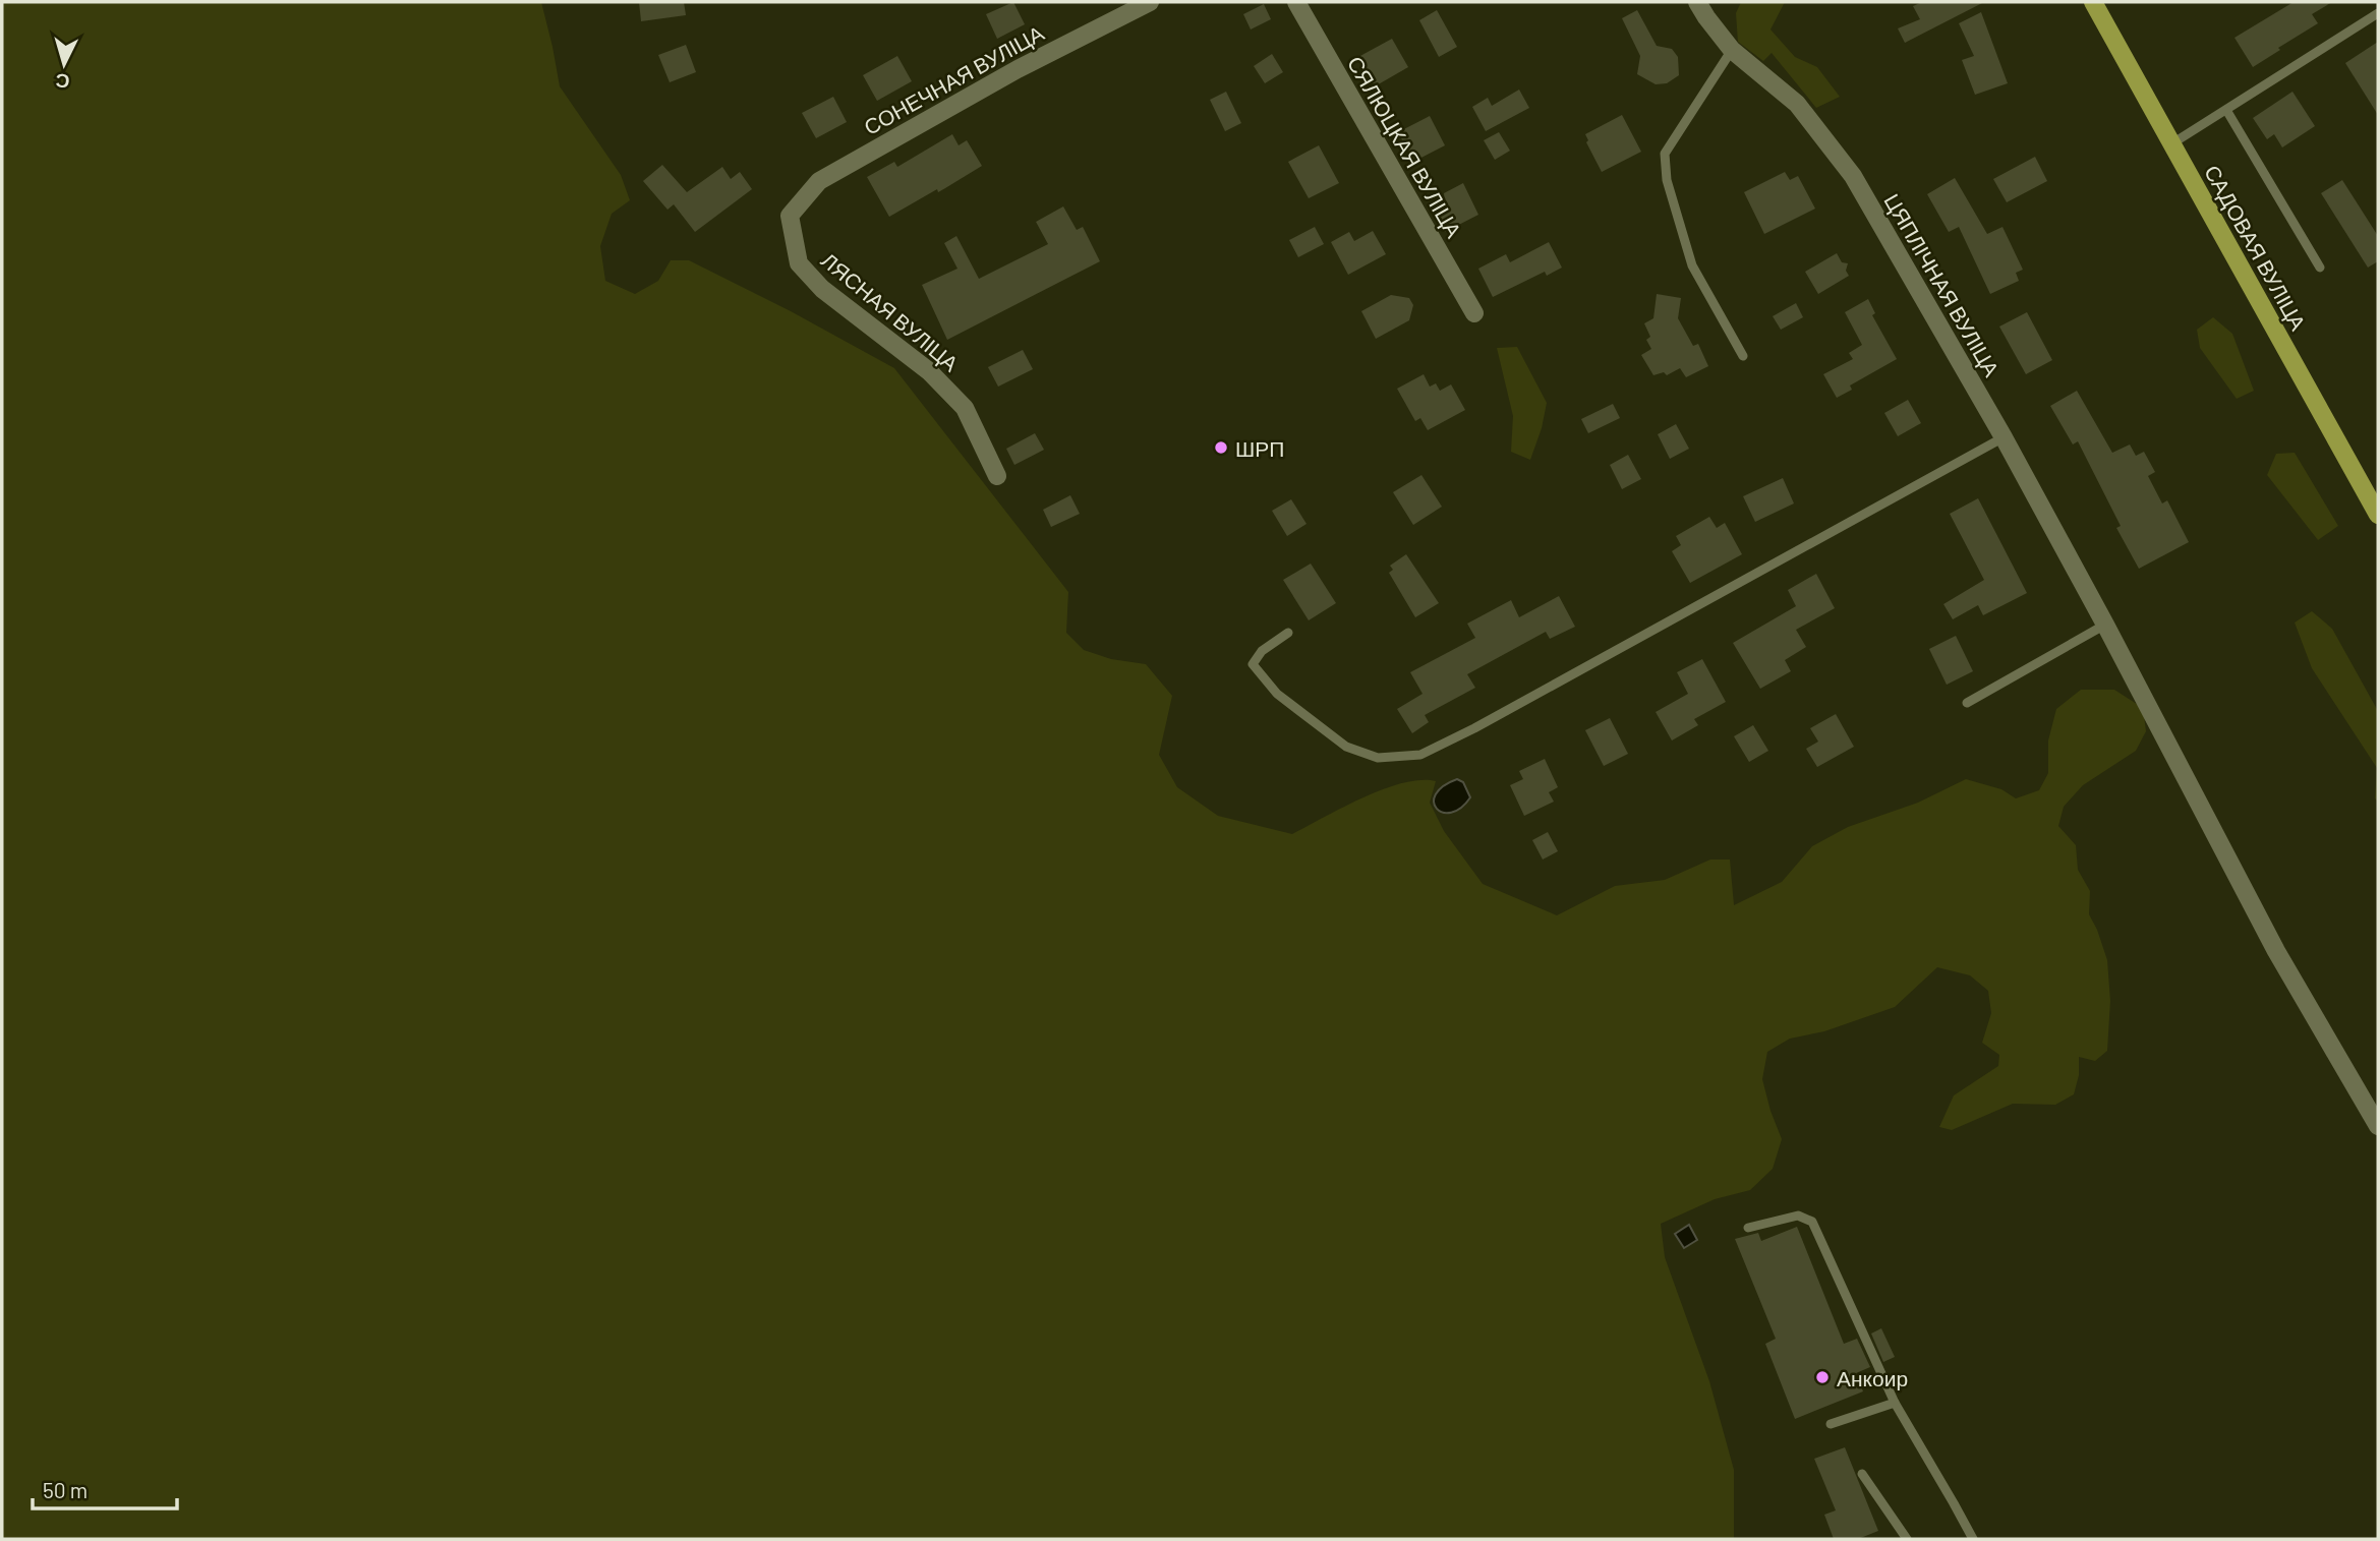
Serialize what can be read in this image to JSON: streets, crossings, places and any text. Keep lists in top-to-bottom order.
{
  "streets": {
    "main road": ["САДОВАЯ ВУЛІЦА"],
    "street": [
      "СОНЕЧНАЯ ВУЛІЦА",
      "СЯЛЮЦКАЯ ВУЛІЦА",
      "ЦЯПЛІЧНАЯ ВУЛІЦА",
      "ЛЯСНАЯ ВУЛІЦА"
    ]
  },
  "crossings": [
    ["СОНЕЧНАЯ ВУЛІЦА", "ЛЯСНАЯ ВУЛІЦА"]
  ],
  "places": ["ШРП", "Анкоир"],
  "scale_bar": "50 m",
  "north": "bottom"
}
